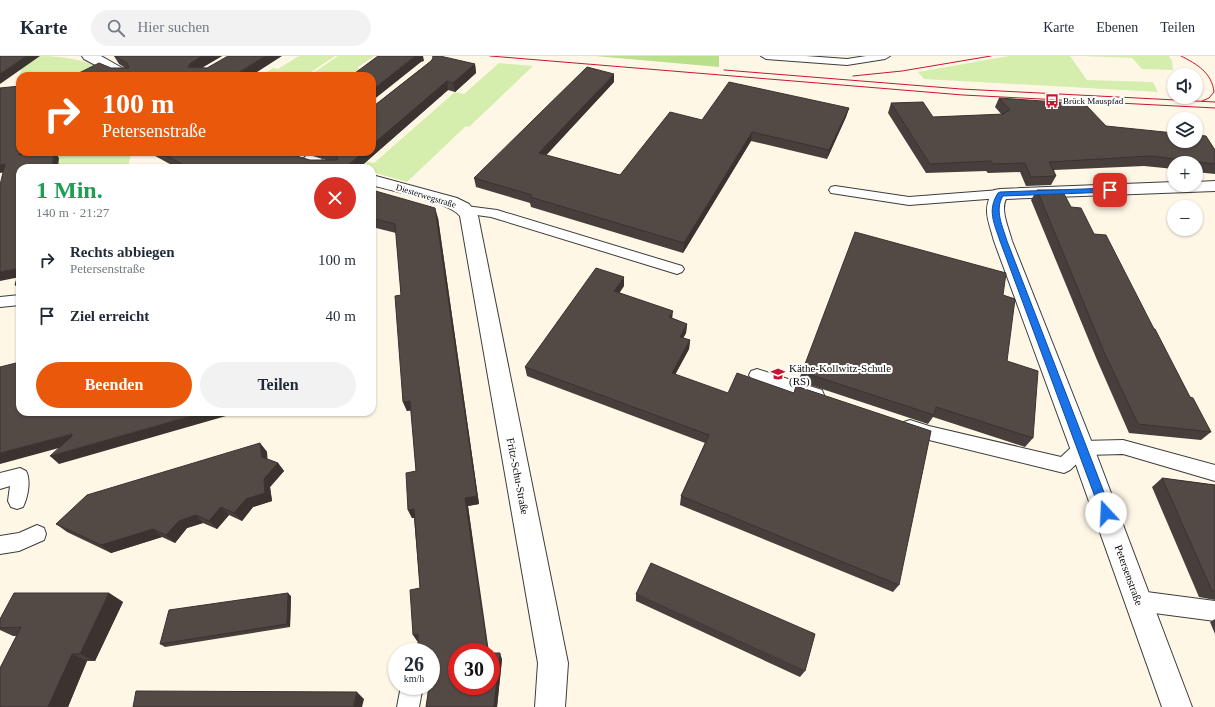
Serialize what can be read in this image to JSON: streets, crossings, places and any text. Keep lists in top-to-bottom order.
{
  "streets": {
    "street": ["Diesterwegstraße", "Fritz-Schu-Straße", "Petersenstraße"]
  },
  "crossings": [
    ["Diesterwegstraße", "Fritz-Schu-Straße"]
  ],
  "places": {
    "bus stop": ["Brück Mauspfad"],
    "school or university": ["Käthe-Kollwitz-Schule (RS)"]
  },
  "page": {
    "header": "Karte",
    "search": "Hier suchen",
    "nav": ["Karte", "Ebenen", "Teilen"],
    "map_buttons": ["+", "−"],
    "turn": ["100 m", "Petersenstraße"],
    "heading": ["1 Min.", "140 m · 21:27"],
    "list": [
      {
        "name": "Rechts abbiegen",
        "note": "Petersenstraße",
        "value": "100 m"
      },
      {
        "name": "Ziel erreicht",
        "value": "40 m"
      }
    ],
    "buttons": ["Beenden", "Teilen"],
    "speed": "26 km/h",
    "limit": "30"
  }
}
